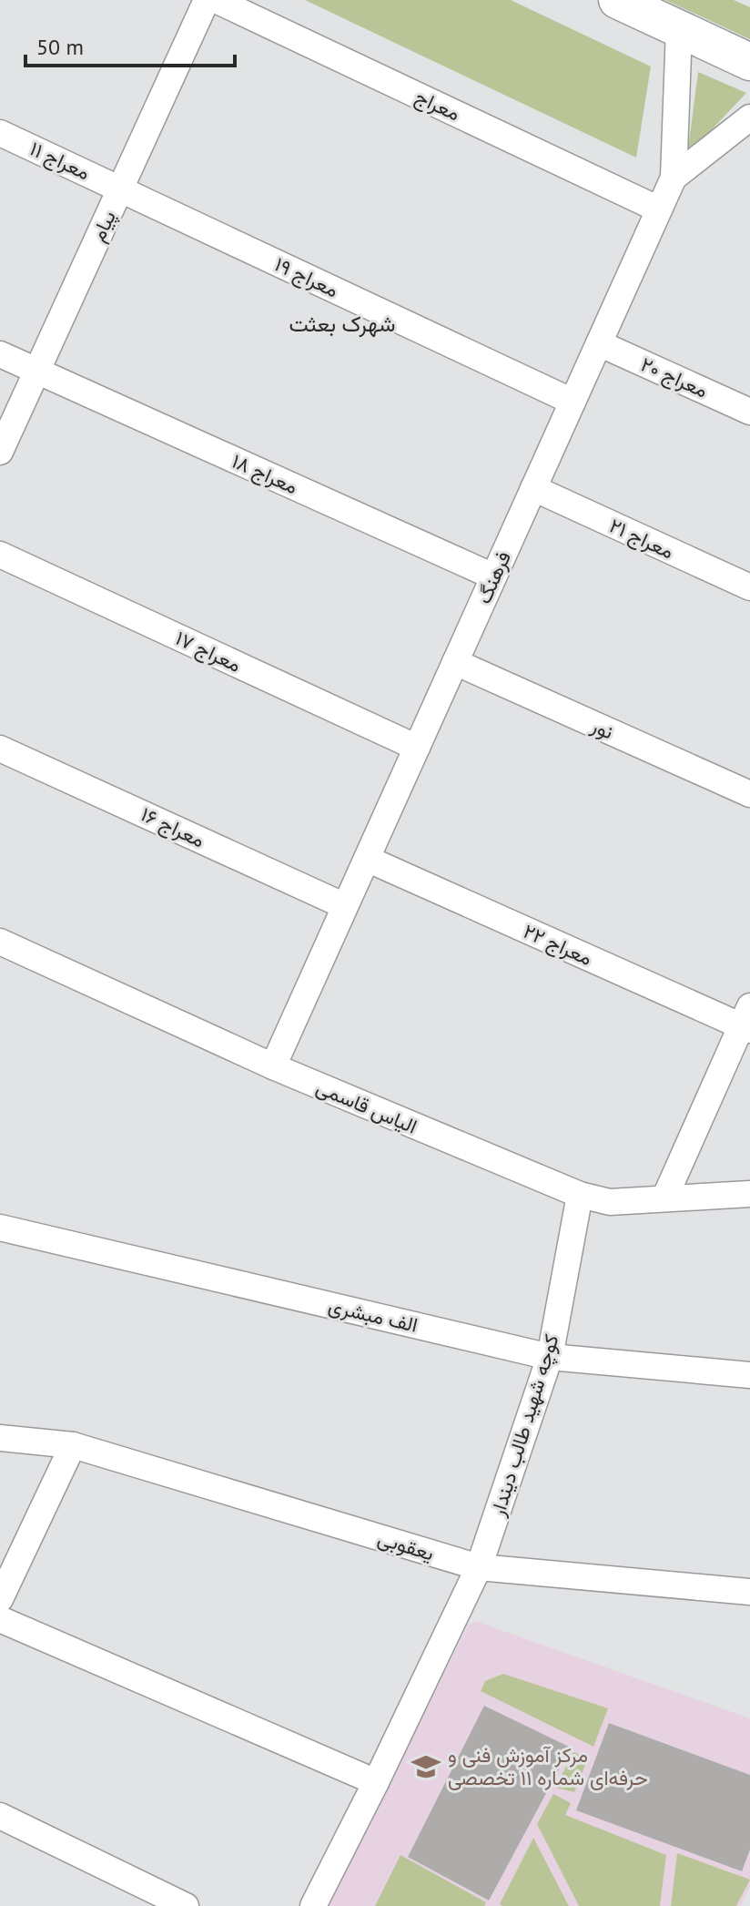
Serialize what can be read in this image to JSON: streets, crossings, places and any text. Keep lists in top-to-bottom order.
{
  "streets": {
    "street": [
      "معراج",
      "معراج ۱۱",
      "پیام",
      "معراج ۱۹",
      "معراج ۲۰",
      "معراج ۱۸",
      "معراج ۲۱",
      "فرهنگ",
      "معراج ۱۷",
      "نور",
      "معراج ۱۶",
      "معراج ۲۲",
      "الیاس قاسمی",
      "الف مبشری",
      "کوچه شهید طالب دیندار",
      "یعقوبی"
    ]
  },
  "crossings": [
    ["معراج", "فرهنگ"],
    ["معراج ۱۱", "پیام"],
    ["معراج ۱۱", "معراج ۱۹"],
    ["پیام", "معراج ۱۹"],
    ["پیام", "معراج ۱۸"],
    ["معراج ۱۹", "فرهنگ"],
    ["معراج ۲۰", "فرهنگ"],
    ["معراج ۱۸", "فرهنگ"],
    ["معراج ۲۱", "فرهنگ"],
    ["فرهنگ", "معراج ۱۷"],
    ["فرهنگ", "نور"],
    ["فرهنگ", "معراج ۱۶"],
    ["فرهنگ", "معراج ۲۲"],
    ["فرهنگ", "الیاس قاسمی"],
    ["الیاس قاسمی", "کوچه شهید طالب دیندار"],
    ["الف مبشری", "کوچه شهید طالب دیندار"],
    ["کوچه شهید طالب دیندار", "یعقوبی"]
  ],
  "districts": ["شهرک بعثت"],
  "places": {
    "school or university": ["مرکز آموزش فنی و حرفه‌ای شماره ۱۱ تخصصی"]
  },
  "scale_bar": "50 m"
}
